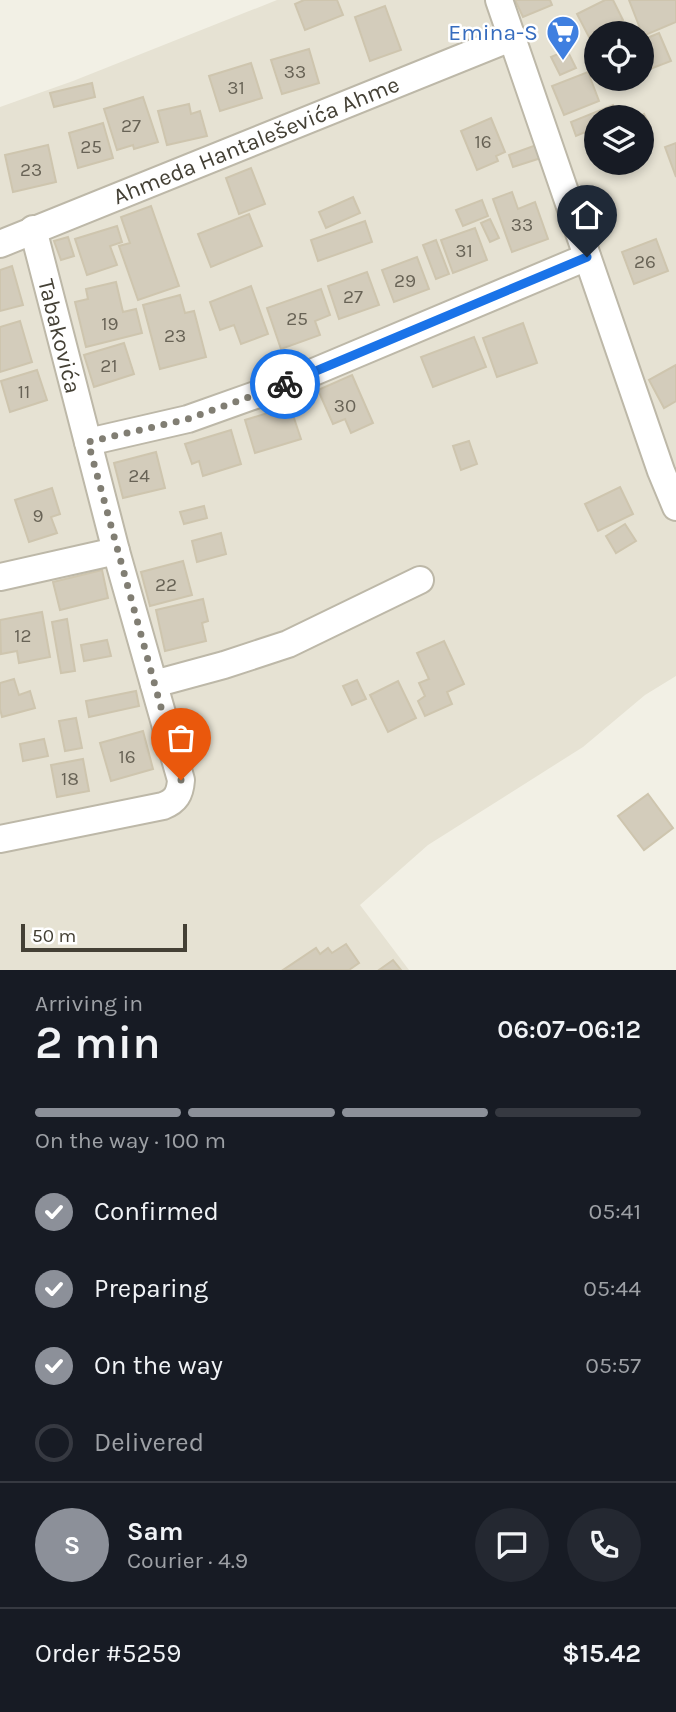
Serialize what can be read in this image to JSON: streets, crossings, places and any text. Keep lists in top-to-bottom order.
{
  "streets": {
    "street": ["Ahmeda Hantaleševića Ahme", "Tabakovića"]
  },
  "crossings": [
    ["Ahmeda Hantaleševića Ahme", "Tabakovića"]
  ],
  "places": {
    "supermarket": ["Emina-S"]
  },
  "house_numbers": [
    "33",
    "31",
    "27",
    "16",
    "25",
    "23",
    "33",
    "31",
    "26",
    "29",
    "27",
    "25",
    "19",
    "23",
    "21",
    "11",
    "30",
    "24",
    "9",
    "22",
    "12",
    "16",
    "18"
  ],
  "scale_bar": "50 m",
  "page": {
    "scale": "50 m",
    "heading": ["2 min", "Arriving in", "06:07–06:12"],
    "panel": [
      "Sam",
      "Courier · 4.9",
      "Order #5259",
      "$15.42"
    ],
    "bar": "On the way · 100 m",
    "list": [
      ["Confirmed", "05:41"],
      ["Preparing", "05:44"],
      ["On the way", "05:57"],
      "Delivered"
    ],
    "round": "S"
  }
}
